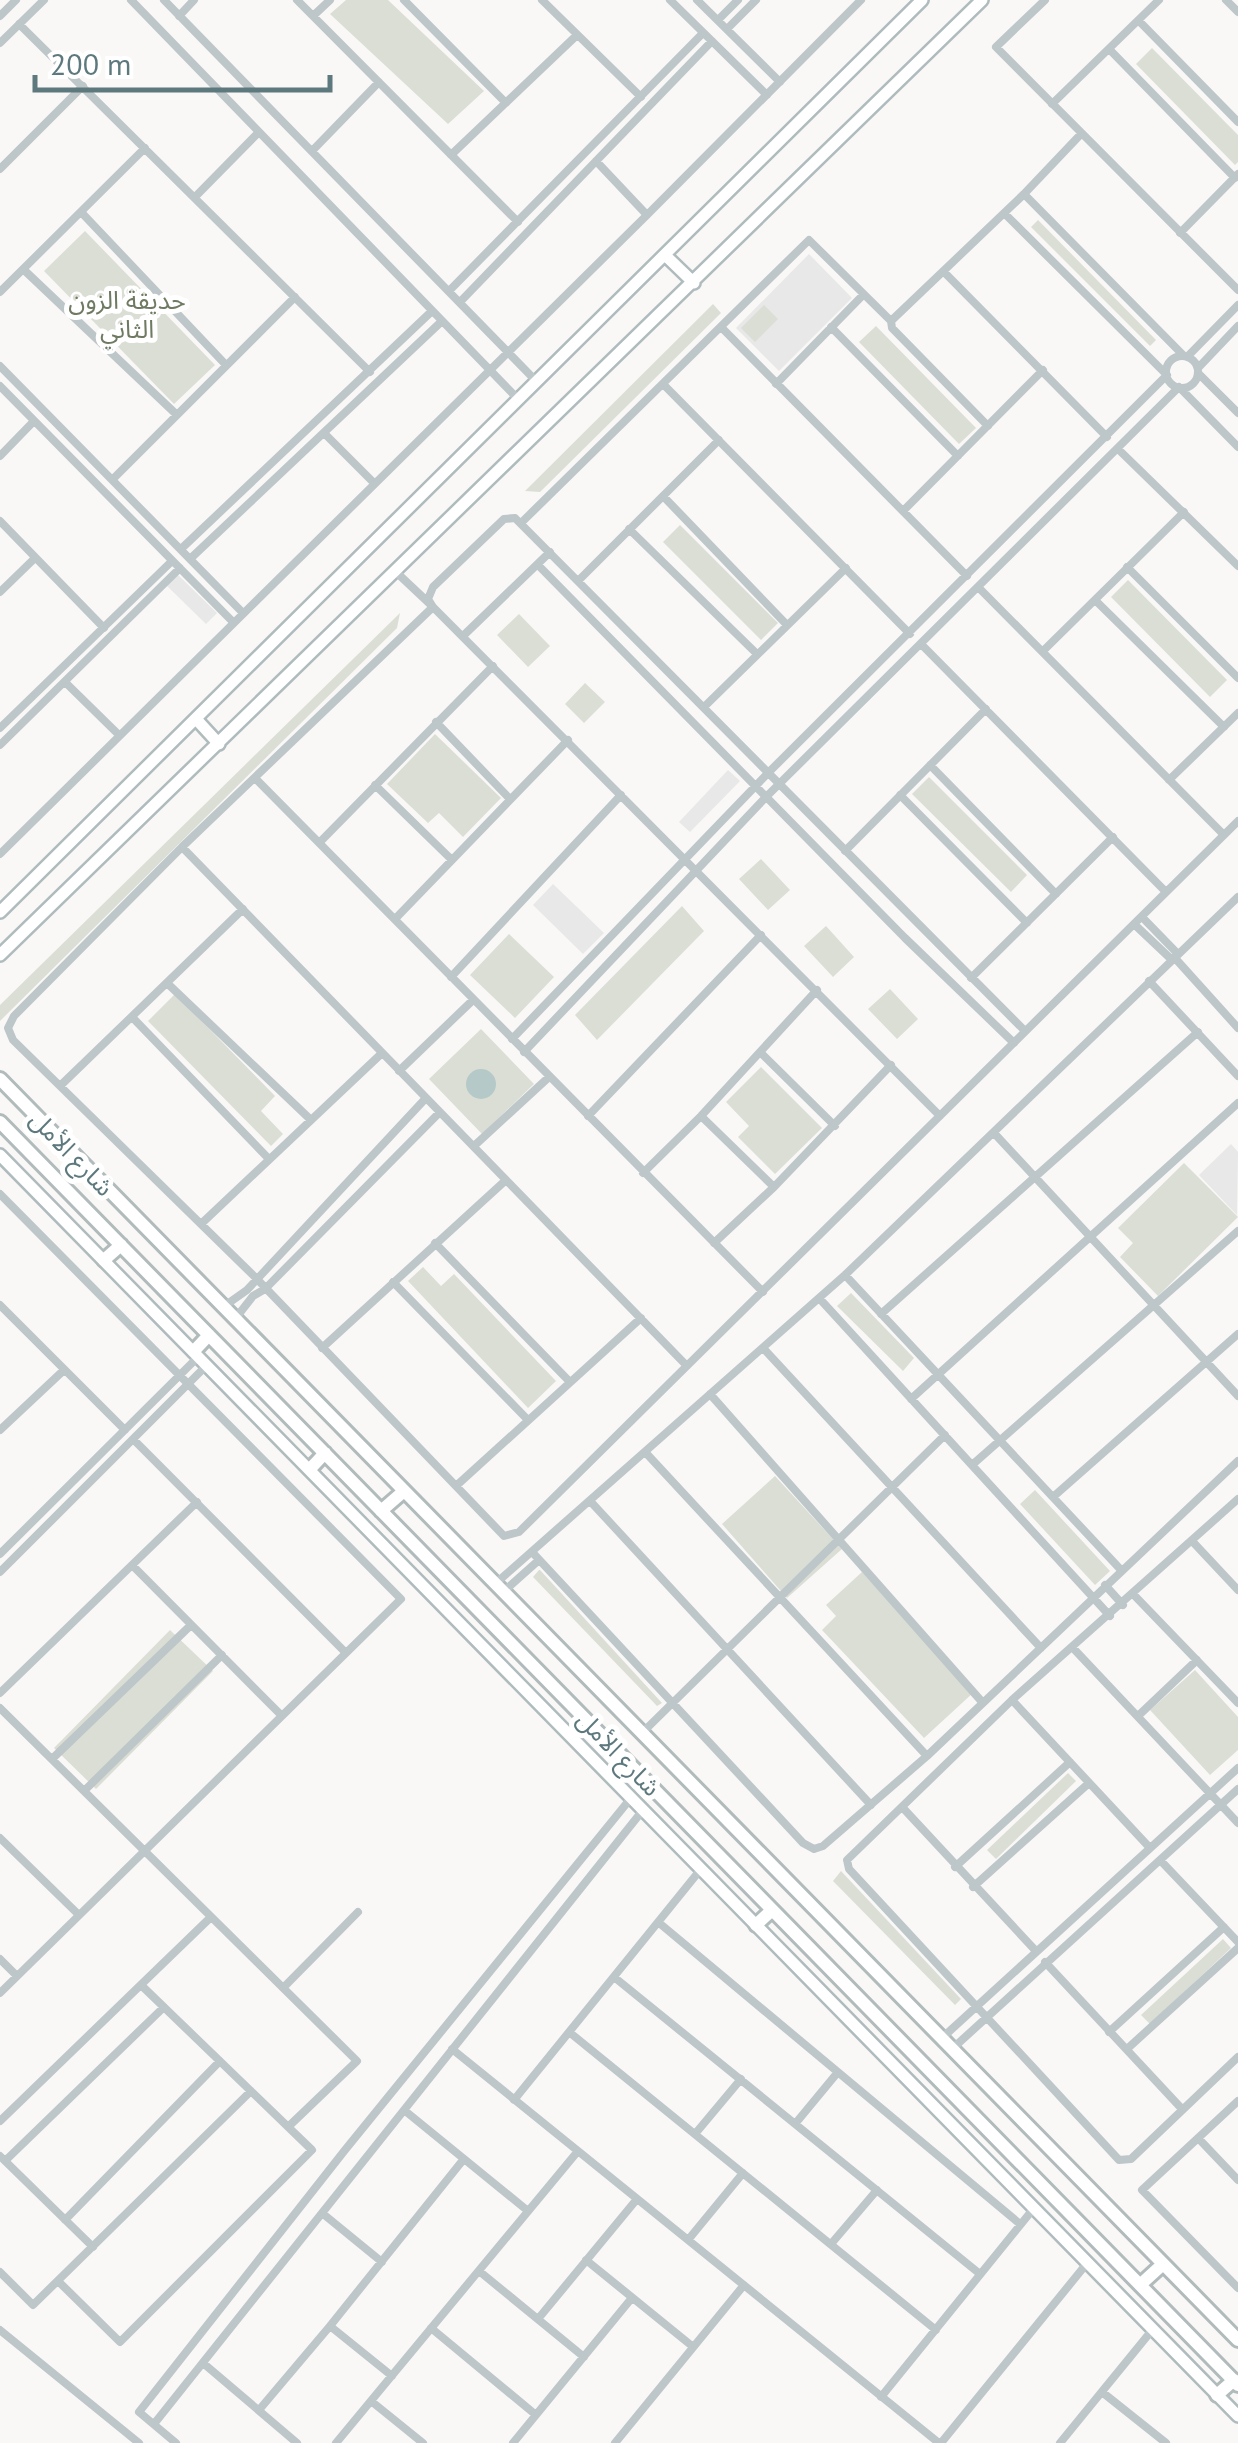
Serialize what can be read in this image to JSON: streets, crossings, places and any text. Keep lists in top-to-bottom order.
{
  "streets": {
    "main road": ["شارع الأمل"]
  },
  "parks": ["حديقة الزون الثاني"],
  "scale_bar": "200 m"
}
